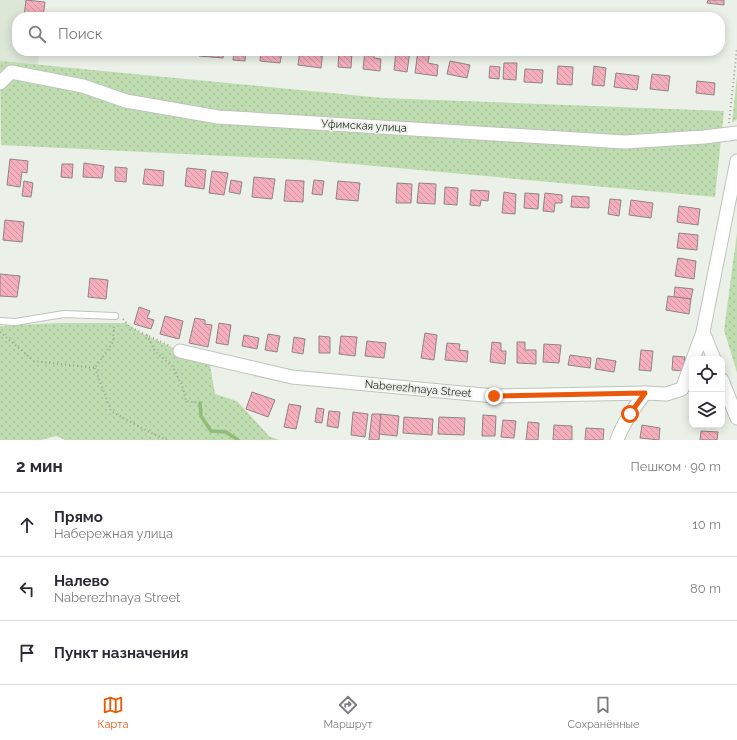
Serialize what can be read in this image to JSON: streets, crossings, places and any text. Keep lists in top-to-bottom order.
{
  "streets": {
    "street": ["Уфимская улица", "Naberezhnaya Street"]
  },
  "page": {
    "search": "Поиск",
    "heading": ["2 мин", "Пешком · 90 m"],
    "list": [
      ["Прямо", "Набережная улица", "10 m"],
      ["Налево", "Naberezhnaya Street", "80 m"],
      "Пункт назначения"
    ],
    "nav": ["Карта", "Маршрут", "Сохранённые"]
  }
}
